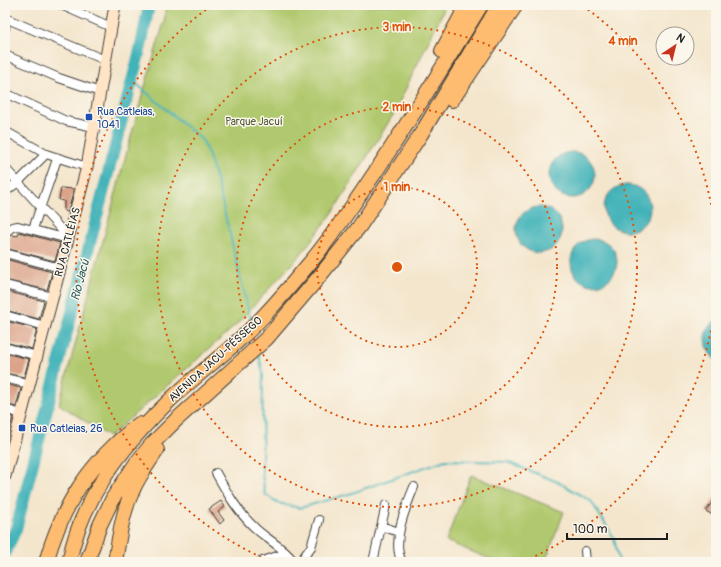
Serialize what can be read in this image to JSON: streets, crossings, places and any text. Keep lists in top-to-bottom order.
{
  "streets": {
    "highway": ["AVENIDA JACU-PÊSSEGO"],
    "street": ["RUA CATLÉIAS"]
  },
  "water": ["Rio Jacú"],
  "parks": ["Parque Jacuí"],
  "places": {
    "transit": ["Rua Catleias, 1041", "Rua Catleias, 26"]
  },
  "scale_bar": "100 m",
  "north": "top right",
  "rings": [
    "3 min",
    "4 min",
    "2 min",
    "1 min"
  ]
}
